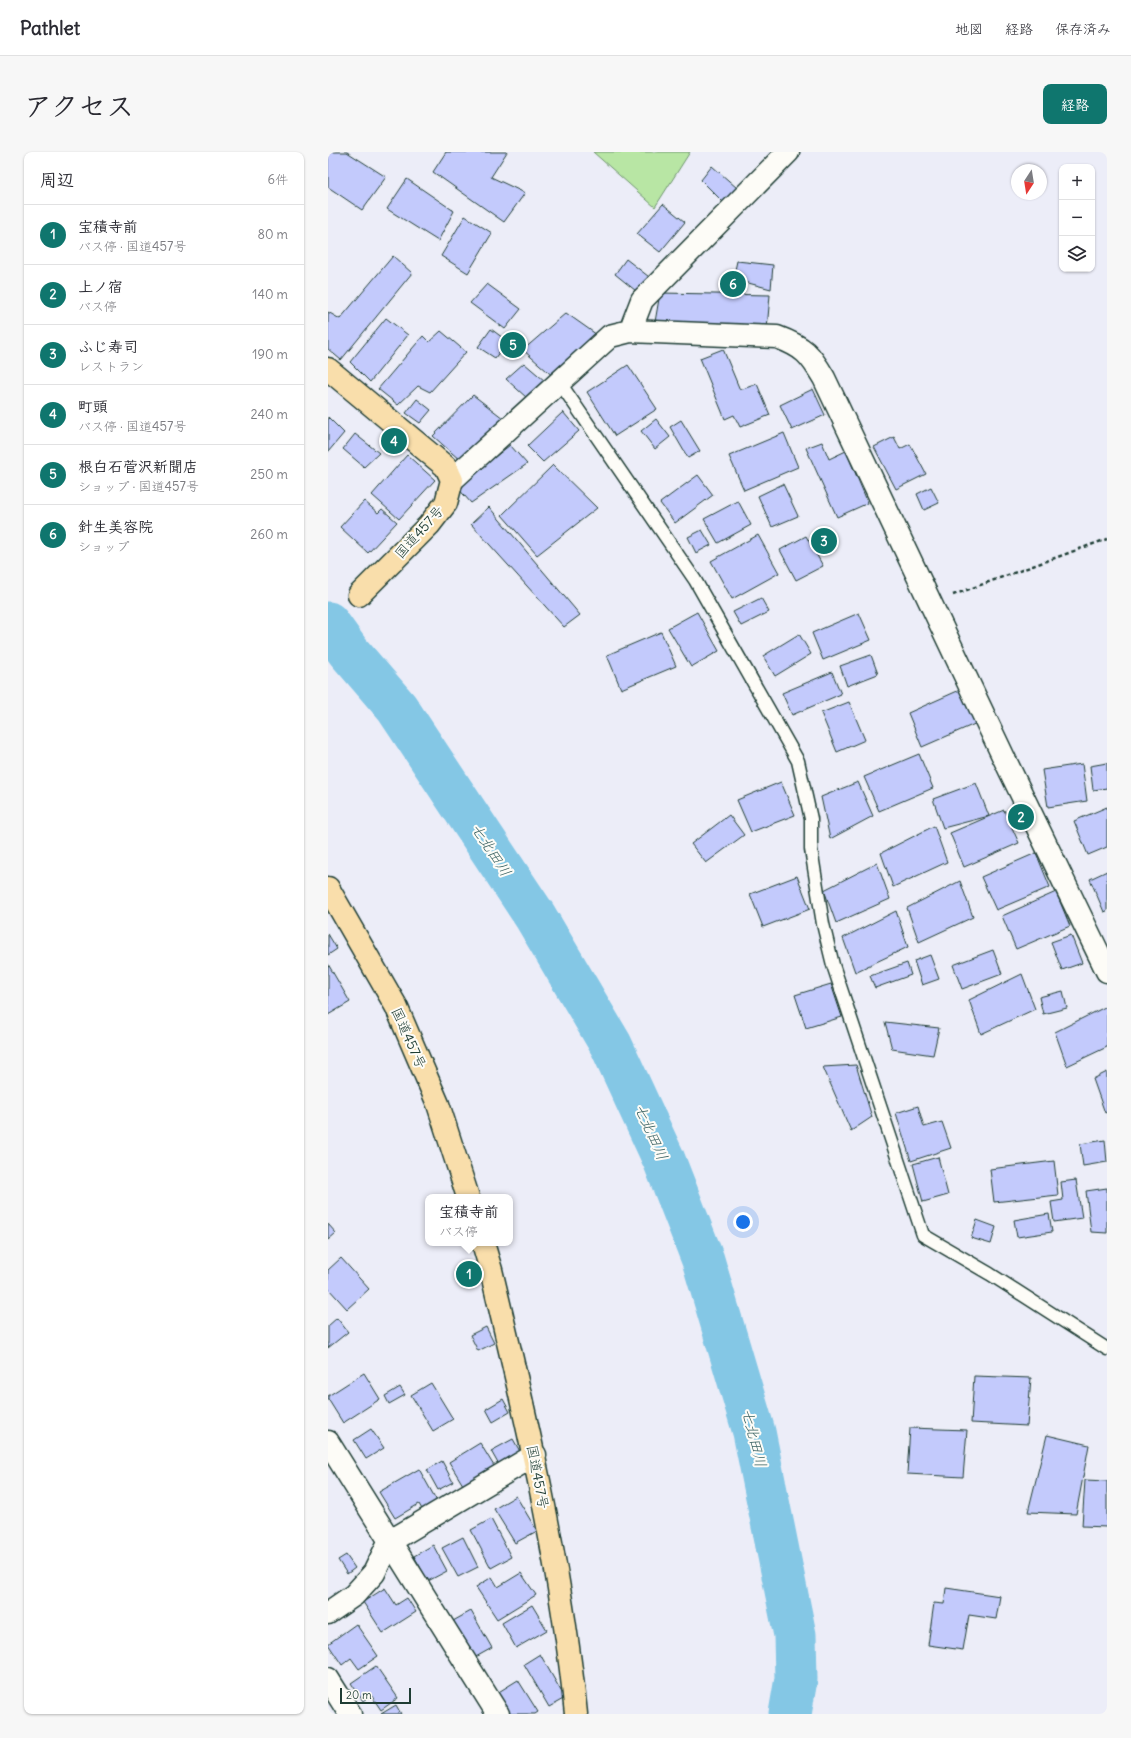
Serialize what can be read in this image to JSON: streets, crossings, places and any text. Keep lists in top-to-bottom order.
{
  "streets": {
    "highway": ["国道457号"]
  },
  "water": ["七北田川"],
  "scale_bar": "20 m",
  "north": "bottom",
  "page": {
    "header": "Pathlet",
    "nav": ["地図", "経路", "保存済み"],
    "title": "アクセス",
    "buttons": "経路",
    "heading": ["周辺", "6件"],
    "map_buttons": ["+", "−"],
    "list": [
      {
        "mark": "1",
        "name": "宝積寺前",
        "note": "バス停 · 国道457号",
        "value": "80 m"
      },
      {
        "mark": "2",
        "name": "上ノ宿",
        "note": "バス停",
        "value": "140 m"
      },
      {
        "mark": "3",
        "name": "ふじ寿司",
        "note": "レストラン",
        "value": "190 m"
      },
      {
        "mark": "4",
        "name": "町頭",
        "note": "バス停 · 国道457号",
        "value": "240 m"
      },
      {
        "mark": "5",
        "name": "根白石菅沢新聞店",
        "note": "ショップ · 国道457号",
        "value": "250 m"
      },
      {
        "mark": "6",
        "name": "針生美容院",
        "note": "ショップ",
        "value": "260 m"
      }
    ],
    "pins": [
      "6",
      "5",
      "4",
      "3",
      "2",
      "1"
    ],
    "popup": ["宝積寺前", "バス停"],
    "scale": "20 m"
  }
}
